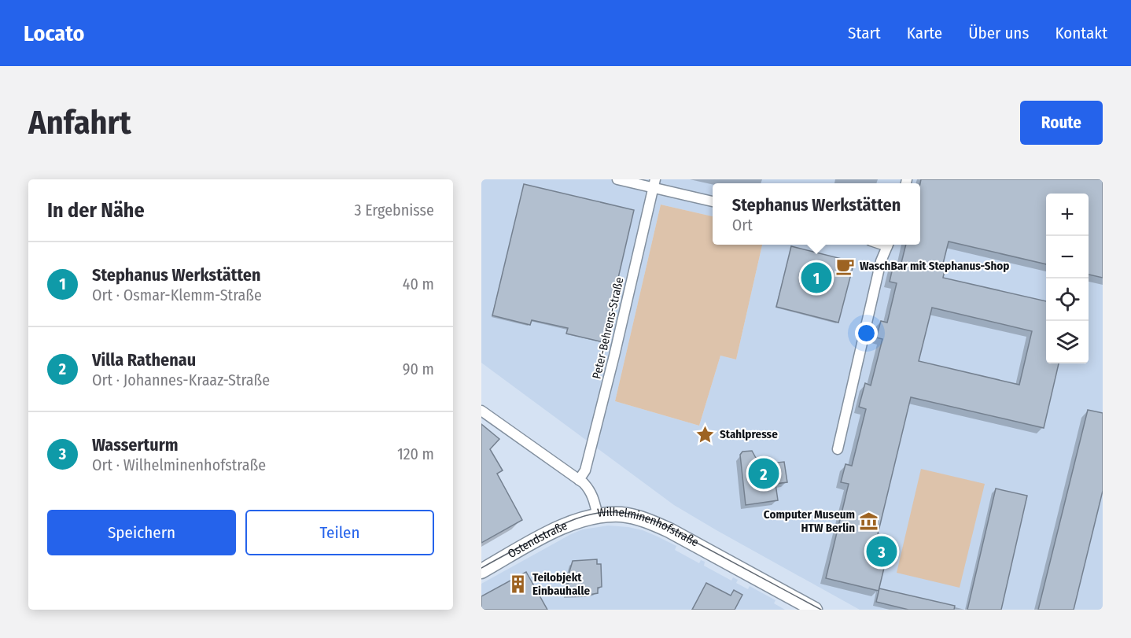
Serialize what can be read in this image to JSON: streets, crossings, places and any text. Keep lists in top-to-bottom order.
{
  "streets": {
    "street": ["Peter-Behrens-Straße", "Wilhelminenhofstraße", "Ostendstraße"]
  },
  "crossings": [
    ["Peter-Behrens-Straße", "Wilhelminenhofstraße"],
    ["Wilhelminenhofstraße", "Ostendstraße"]
  ],
  "places": {
    "cafe": ["WaschBar mit Stephanus-Shop"],
    "place": ["Stahlpresse"],
    "museum": ["Computer Museum HTW Berlin"],
    "building": ["Teilobjekt Einbauhalle"]
  },
  "page": {
    "header": "Locato",
    "nav": [
      "Start",
      "Karte",
      "Über uns",
      "Kontakt"
    ],
    "buttons": [
      "Route",
      ["Speichern", "Teilen"]
    ],
    "title": "Anfahrt",
    "heading": ["In der Nähe", "3 Ergebnisse"],
    "popup": ["Stephanus Werkstätten", "Ort"],
    "map_buttons": ["+", "−"],
    "list": [
      {
        "mark": "1",
        "name": "Stephanus Werkstätten",
        "note": "Ort · Osmar-Klemm-Straße",
        "value": "40 m"
      },
      {
        "mark": "2",
        "name": "Villa Rathenau",
        "note": "Ort · Johannes-Kraaz-Straße",
        "value": "90 m"
      },
      {
        "mark": "3",
        "name": "Wasserturm",
        "note": "Ort · Wilhelminenhofstraße",
        "value": "120 m"
      }
    ],
    "pins": ["1", "2", "3"]
  }
}
